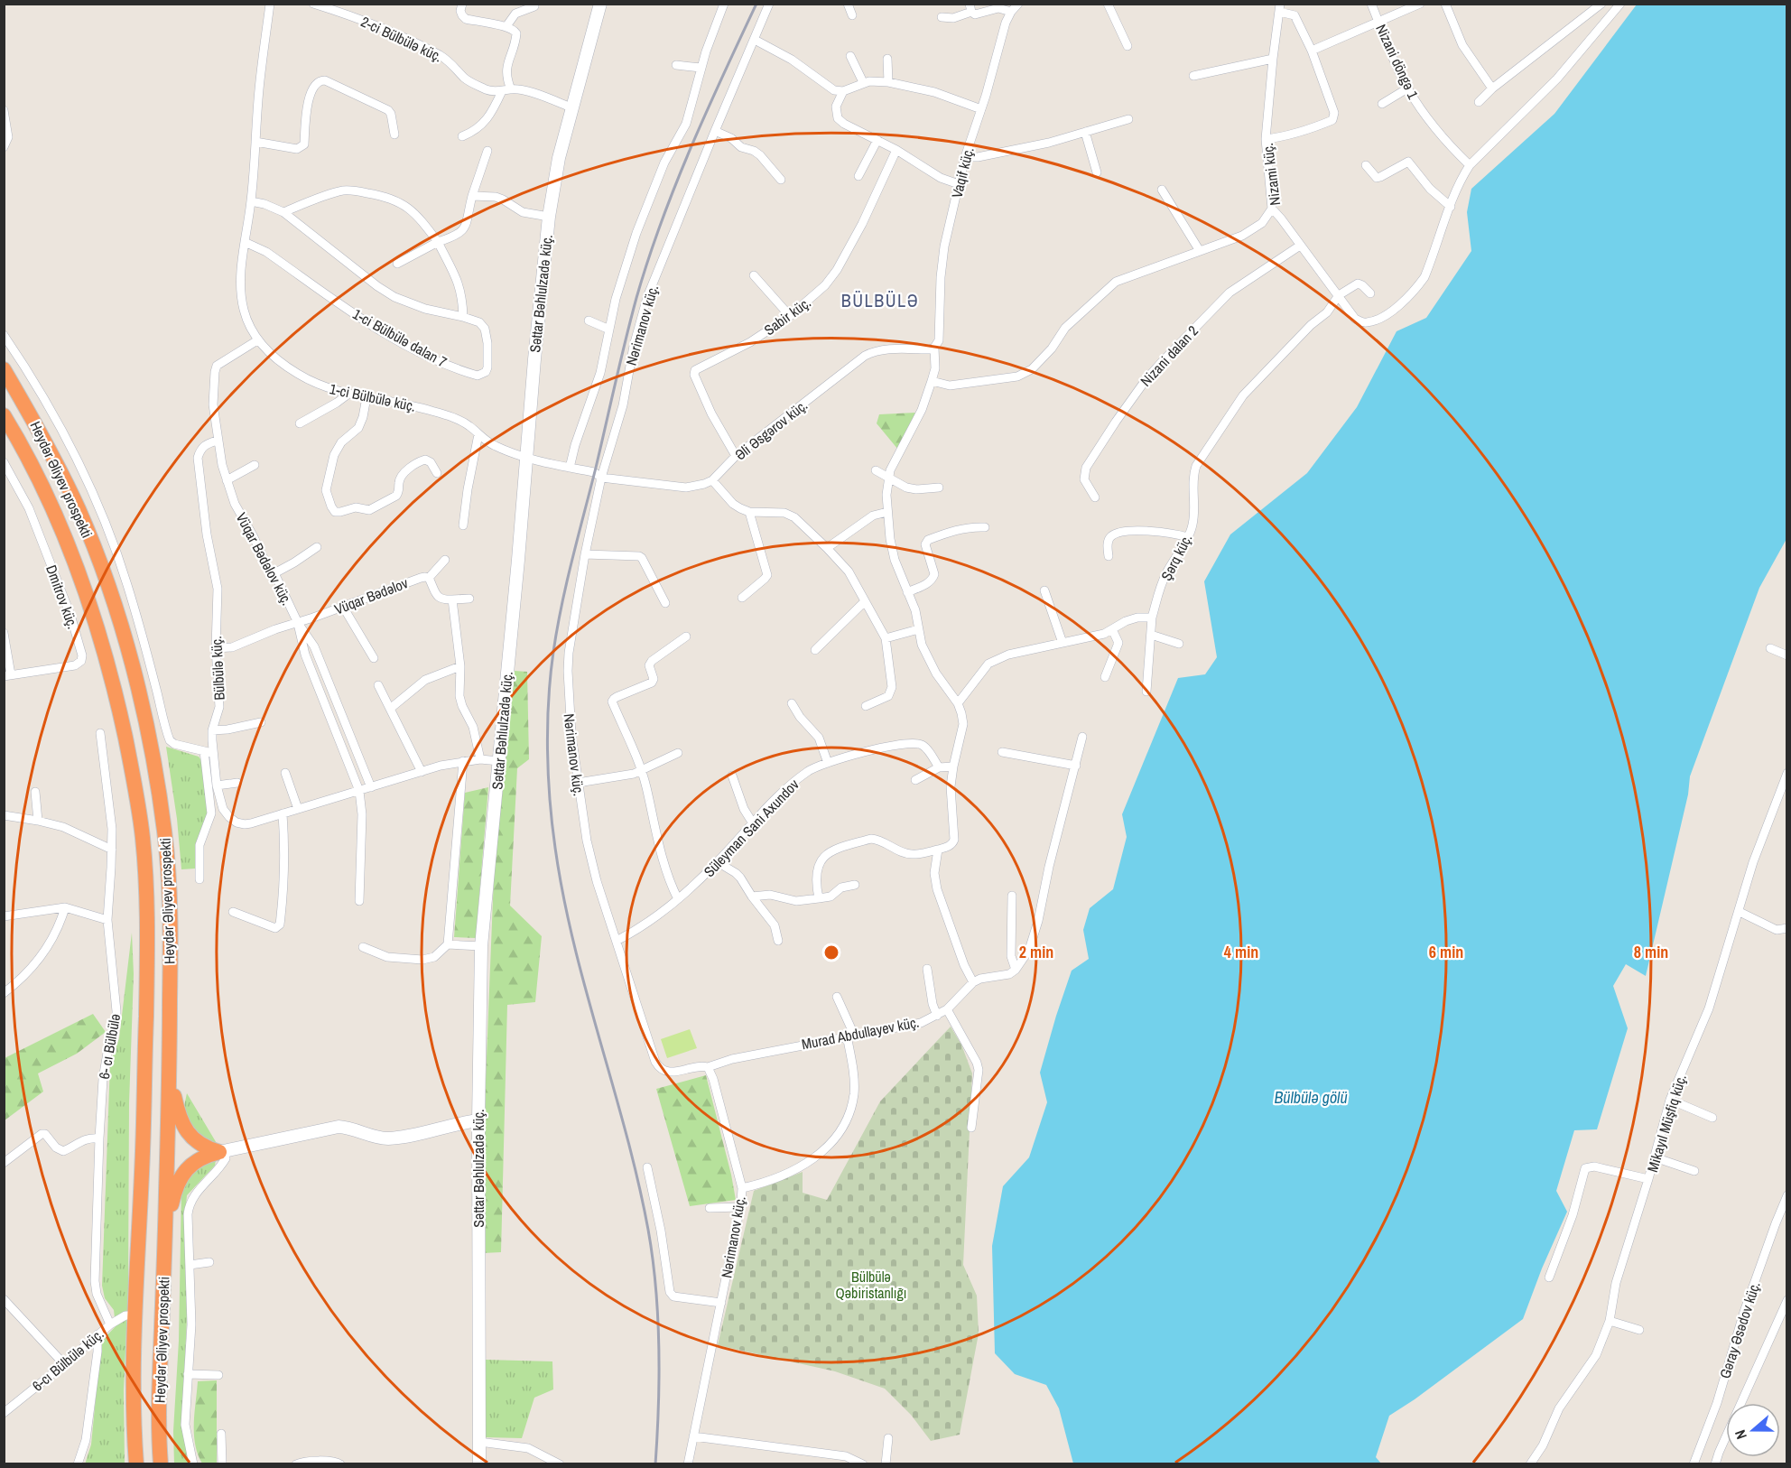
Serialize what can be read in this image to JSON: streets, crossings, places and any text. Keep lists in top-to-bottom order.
{
  "streets": {
    "highway": ["Heydər Əliyev prospekti"],
    "main road": ["Səttar Bəhlulzadə küç."],
    "street": [
      "2-ci Bülbülə küç.",
      "Nizani döngə 1",
      "Vaqif küç.",
      "Nizami küç.",
      "Sabir küç.",
      "Nərimanov küç.",
      "1-ci Bülbülə dalan 7",
      "Nizani dalan 2",
      "1-ci Bülbülə küç.",
      "Əli Əsgərov küç.",
      "Şərq küç.",
      "Vüqar Bədəlov küç.",
      "Vüqar Bədəlov",
      "Dmitrov küç.",
      "Bülbülə küç.",
      "Süleyman Sani Axundov",
      "Murad Abdullayev küç.",
      "6- cı Bülbülə",
      "Mikayıl Müşfiq küç.",
      "Gəray Əsədov küç.",
      "6-cı Bülbülə küç."
    ]
  },
  "crossings": [
    ["2-ci Bülbülə küç.", "Səttar Bəhlulzadə küç."],
    ["Vaqif küç.", "Əli Əsgərov küç."],
    ["Nizami küç.", "Nizani dalan 2"],
    ["Nizami küç.", "Şərq küç."],
    ["Səttar Bəhlulzadə küç.", "1-ci Bülbülə küç."],
    ["Səttar Bəhlulzadə küç.", "Bülbülə küç."],
    ["Sabir küç.", "Əli Əsgərov küç."],
    ["Nərimanov küç.", "1-ci Bülbülə küç."],
    ["Nərimanov küç.", "Süleyman Sani Axundov"],
    ["Nərimanov küç.", "Murad Abdullayev küç."],
    ["1-ci Bülbülə dalan 7", "1-ci Bülbülə küç."],
    ["1-ci Bülbülə küç.", "Vüqar Bədəlov küç."],
    ["Heydər Əliyev prospekti", "6-cı Bülbülə küç."],
    ["Vüqar Bədəlov küç.", "Vüqar Bədəlov"],
    ["Vüqar Bədəlov küç.", "Bülbülə küç."],
    ["Vüqar Bədəlov", "Bülbülə küç."],
    ["6- cı Bülbülə", "6-cı Bülbülə küç."]
  ],
  "districts": ["BÜLBÜLƏ"],
  "water": ["Bülbülə gölü"],
  "parks": ["Bülbülə Qəbiristanlığı"],
  "north": "left",
  "rings": [
    "2 min",
    "4 min",
    "6 min",
    "8 min"
  ]
}
